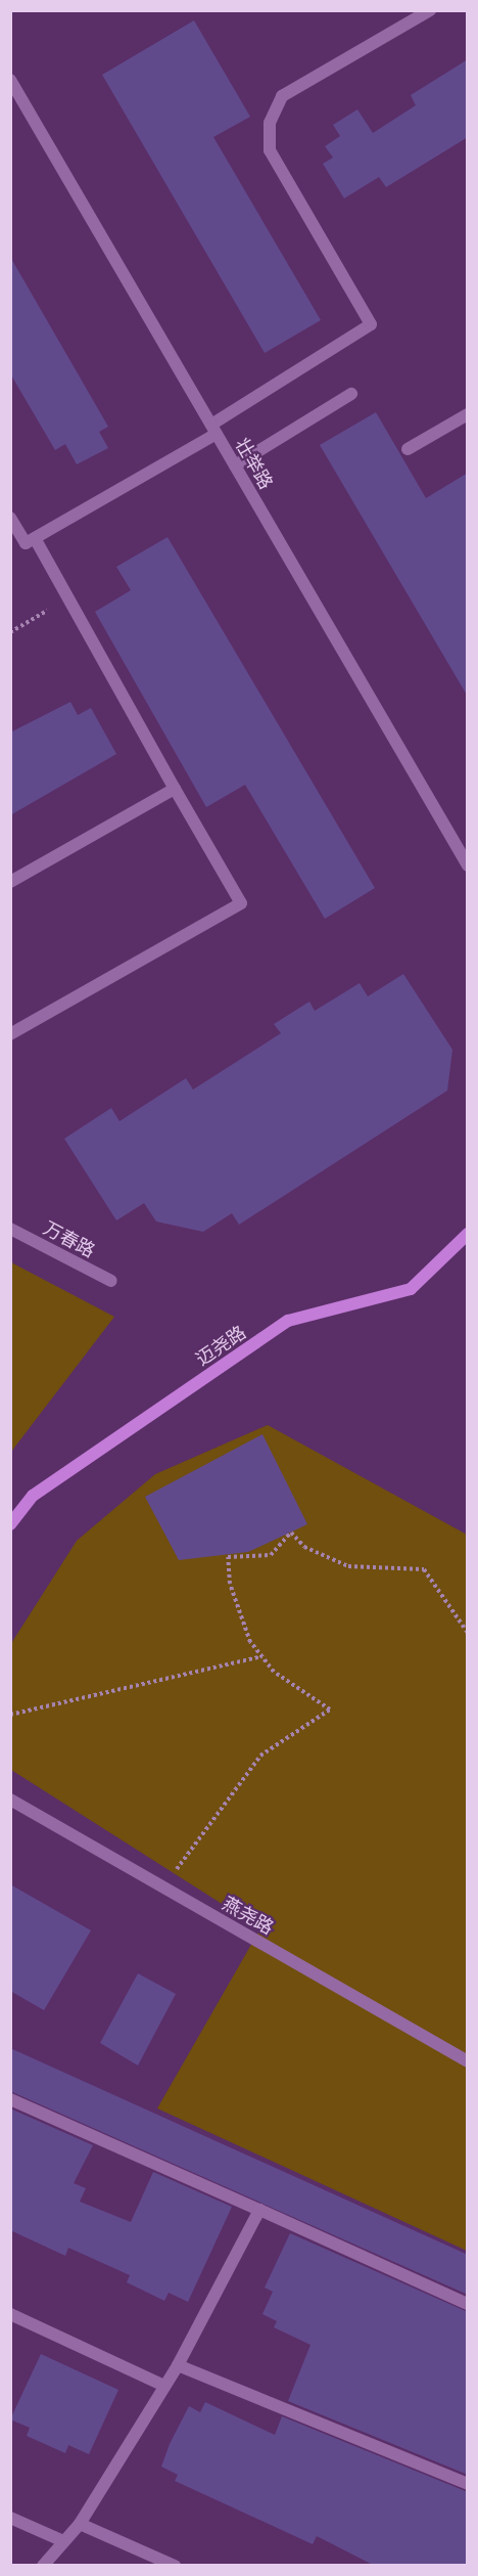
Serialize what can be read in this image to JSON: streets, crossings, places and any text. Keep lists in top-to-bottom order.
{
  "streets": {
    "street": [
      "壮举路",
      "万春路",
      "迈尧路",
      "燕尧路"
    ]
  }
}
